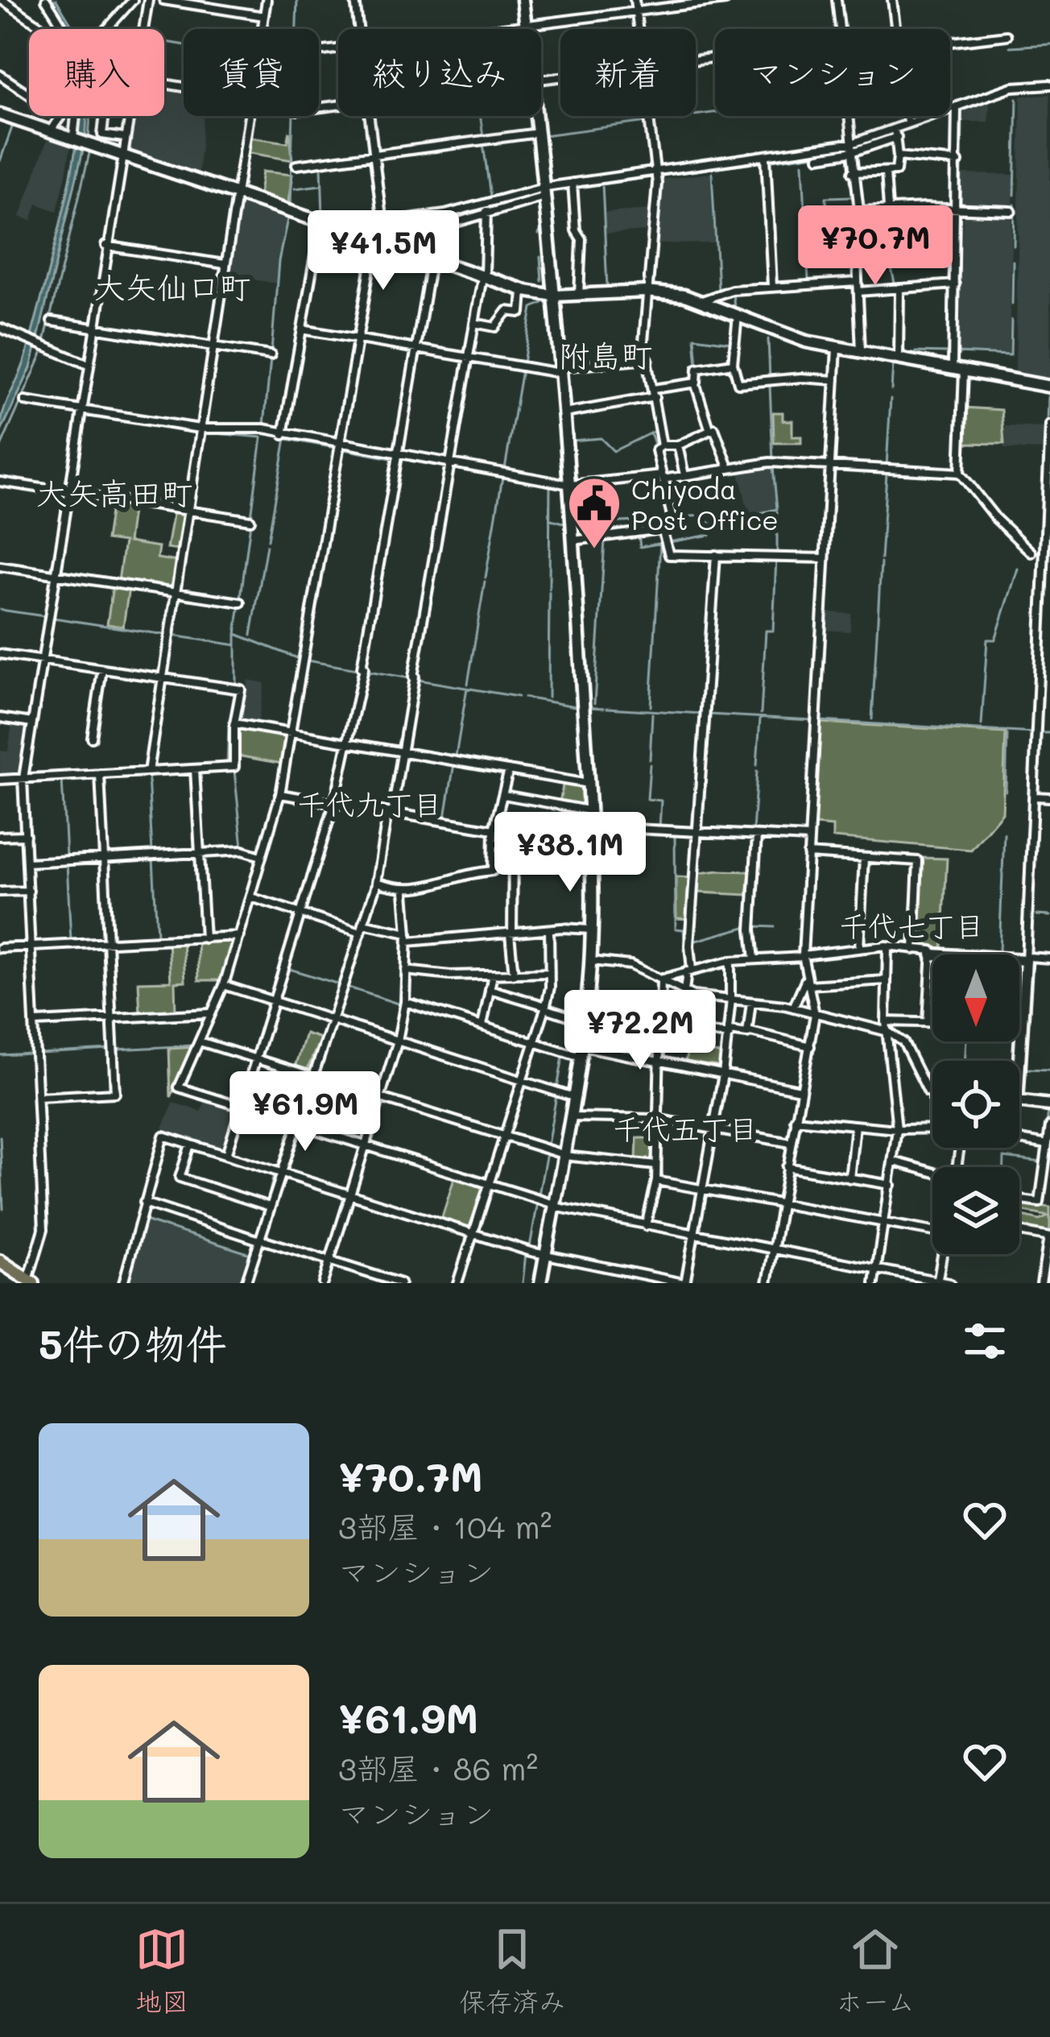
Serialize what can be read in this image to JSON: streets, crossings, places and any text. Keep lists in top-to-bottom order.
{
  "districts": [
    "大矢仙口町",
    "附島町",
    "大矢高田町",
    "千代九丁目",
    "千代七丁目",
    "千代五丁目"
  ],
  "places": {
    "public building": ["Chiyoda Post Office"]
  },
  "north": "bottom",
  "page": {
    "chip": [
      "購入",
      "賃貸",
      "絞り込み",
      "新着",
      "マンション"
    ],
    "price": [
      "¥70.7M",
      "¥41.5M",
      "¥38.1M",
      "¥72.2M",
      "¥61.9M"
    ],
    "heading": "5件の物件",
    "list": [
      {
        "name": "¥70.7M",
        "note": "3部屋 · 104 m² · マンション"
      },
      {
        "name": "¥61.9M",
        "note": "3部屋 · 86 m² · マンション"
      }
    ],
    "tabs": ["地図", "保存済み", "ホーム"]
  }
}
